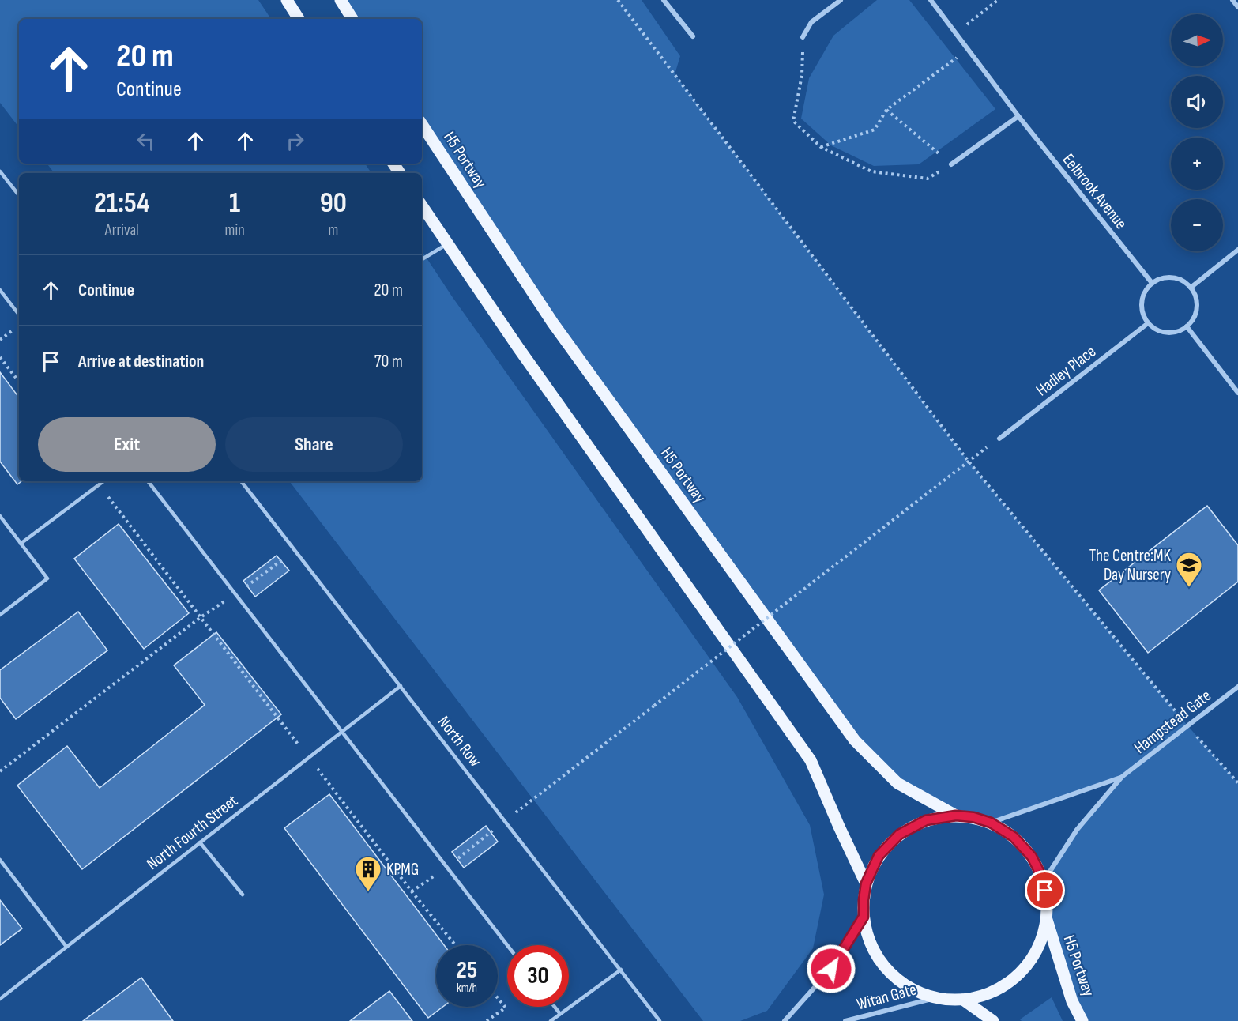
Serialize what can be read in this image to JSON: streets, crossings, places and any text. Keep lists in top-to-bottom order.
{
  "streets": {
    "main road": ["H5 Portway"],
    "street": [
      "Eelbrook Avenue",
      "Hadley Place",
      "Hampstead Gate",
      "Witan Gate"
    ],
    "lane": ["North Row", "North Fourth Street"]
  },
  "crossings": [
    ["Eelbrook Avenue", "Hadley Place"],
    ["North Row", "North Fourth Street"]
  ],
  "places": {
    "school or university": ["The Centre:MK Day Nursery"],
    "building": ["KPMG"]
  },
  "north": "right",
  "page": {
    "map_buttons": ["+", "−"],
    "turn": ["20 m", "Continue"],
    "eta": [
      "21:54",
      "Arrival",
      "1",
      "min",
      "90",
      "m"
    ],
    "list": [
      {
        "name": "Continue",
        "value": "20 m"
      },
      {
        "name": "Arrive at destination",
        "value": "70 m"
      }
    ],
    "buttons": ["Exit", "Share"],
    "speed": "25 km/h",
    "limit": "30"
  }
}
